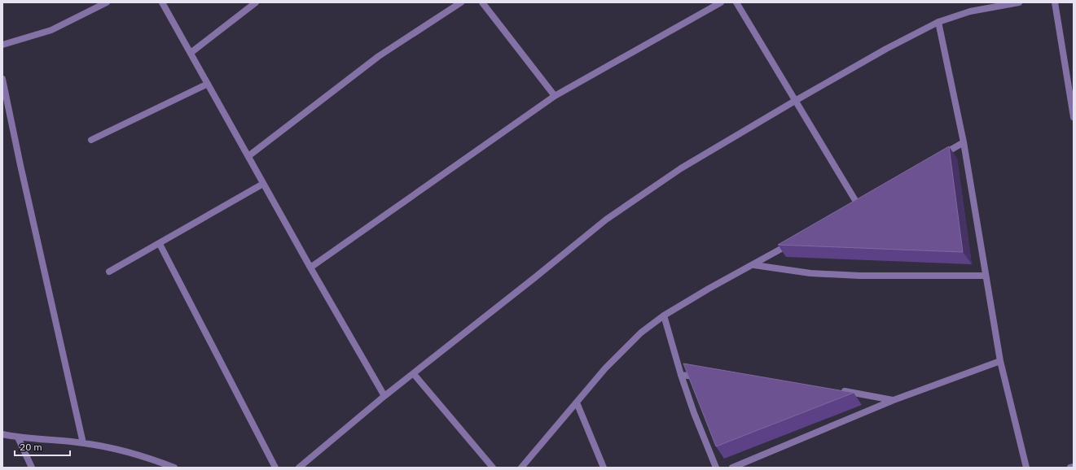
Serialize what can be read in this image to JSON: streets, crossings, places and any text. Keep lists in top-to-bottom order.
{
  "scale_bar": "20 m"
}
